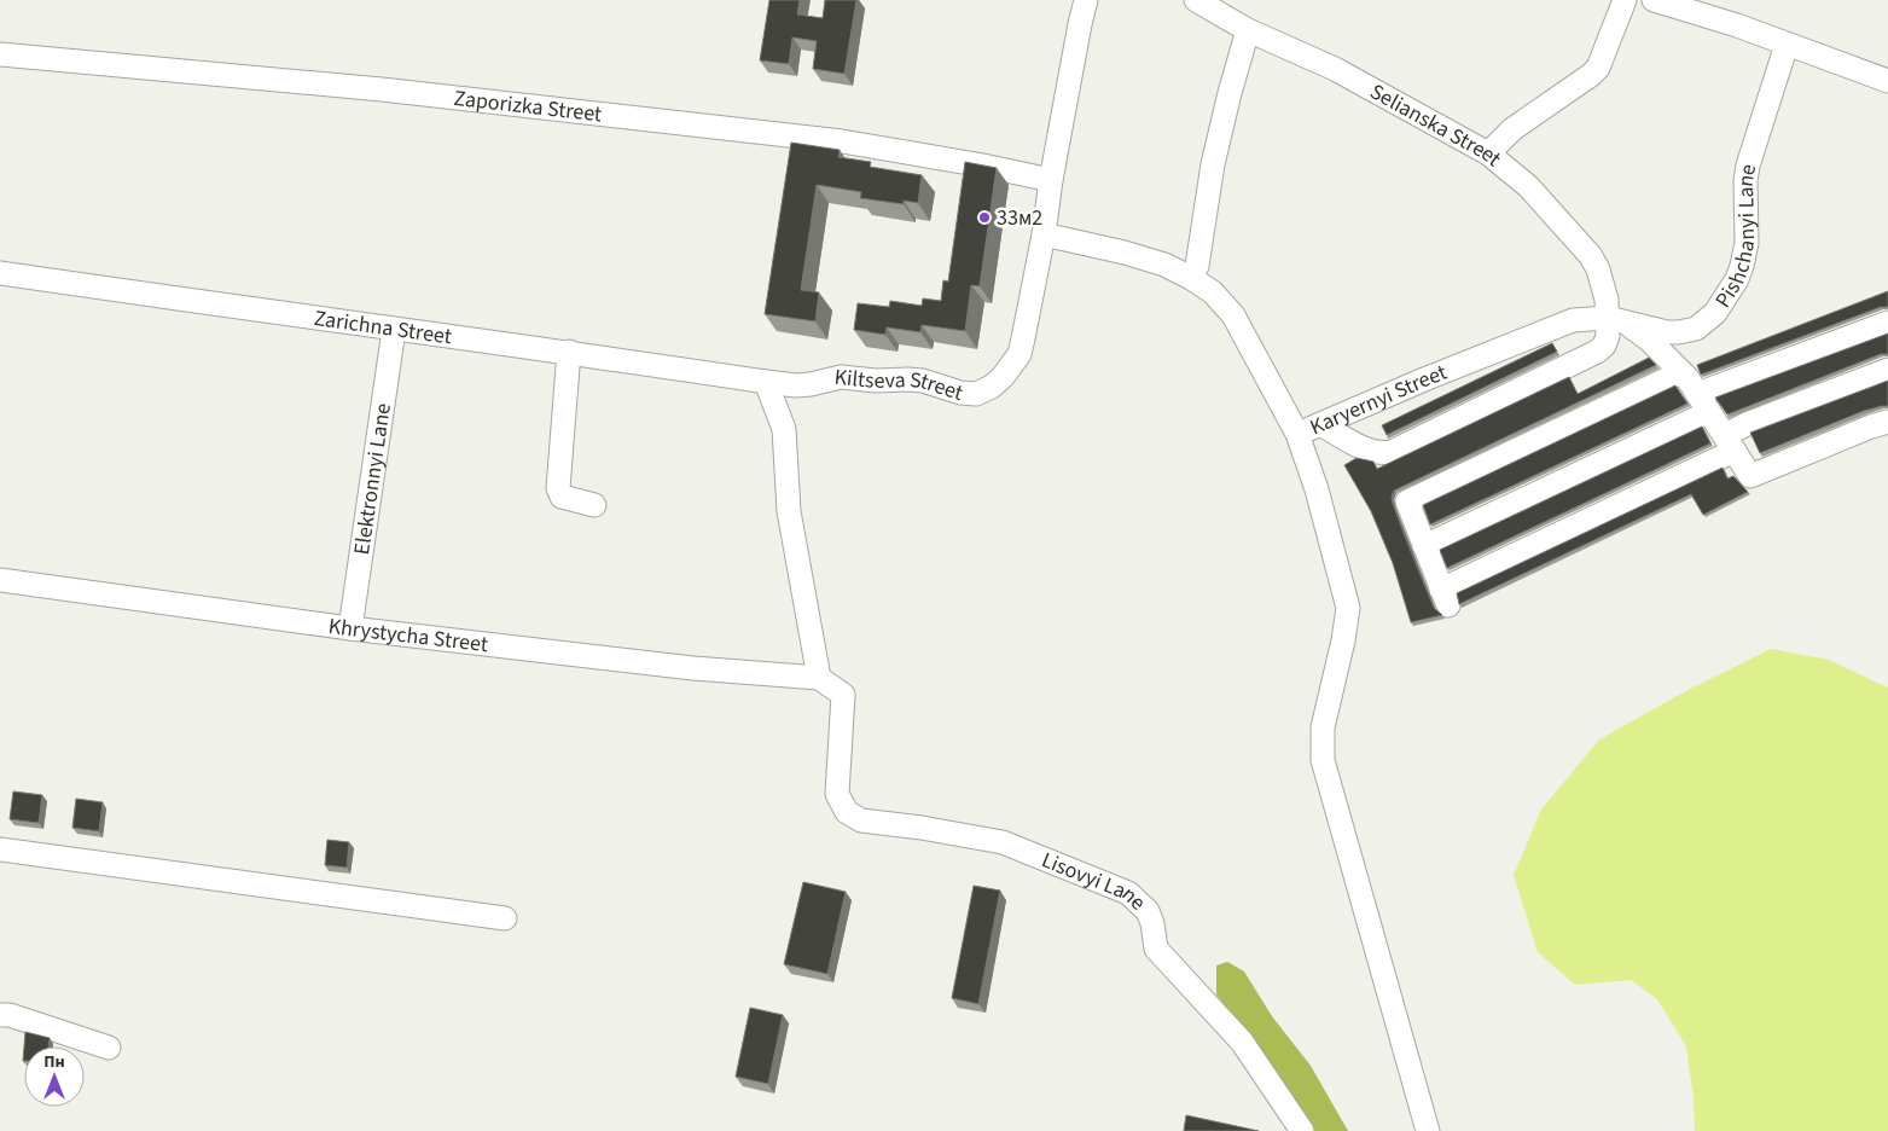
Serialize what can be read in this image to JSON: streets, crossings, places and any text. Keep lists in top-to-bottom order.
{
  "streets": {
    "street": [
      "Zaporizka Street",
      "Selianska Street",
      "Pishchanyi Lane",
      "Zarichna Street",
      "Kiltseva Street",
      "Karyernyi Street",
      "Elektronnyi Lane",
      "Khrystycha Street",
      "Lisovyi Lane"
    ]
  },
  "crossings": [
    ["Zaporizka Street", "Kiltseva Street"],
    ["Selianska Street", "Pishchanyi Lane"],
    ["Selianska Street", "Karyernyi Street"],
    ["Pishchanyi Lane", "Karyernyi Street"],
    ["Zarichna Street", "Kiltseva Street"],
    ["Zarichna Street", "Elektronnyi Lane"],
    ["Kiltseva Street", "Karyernyi Street"],
    ["Elektronnyi Lane", "Khrystycha Street"],
    ["Khrystycha Street", "Lisovyi Lane"]
  ],
  "places": ["33м2"],
  "north": "top"
}
